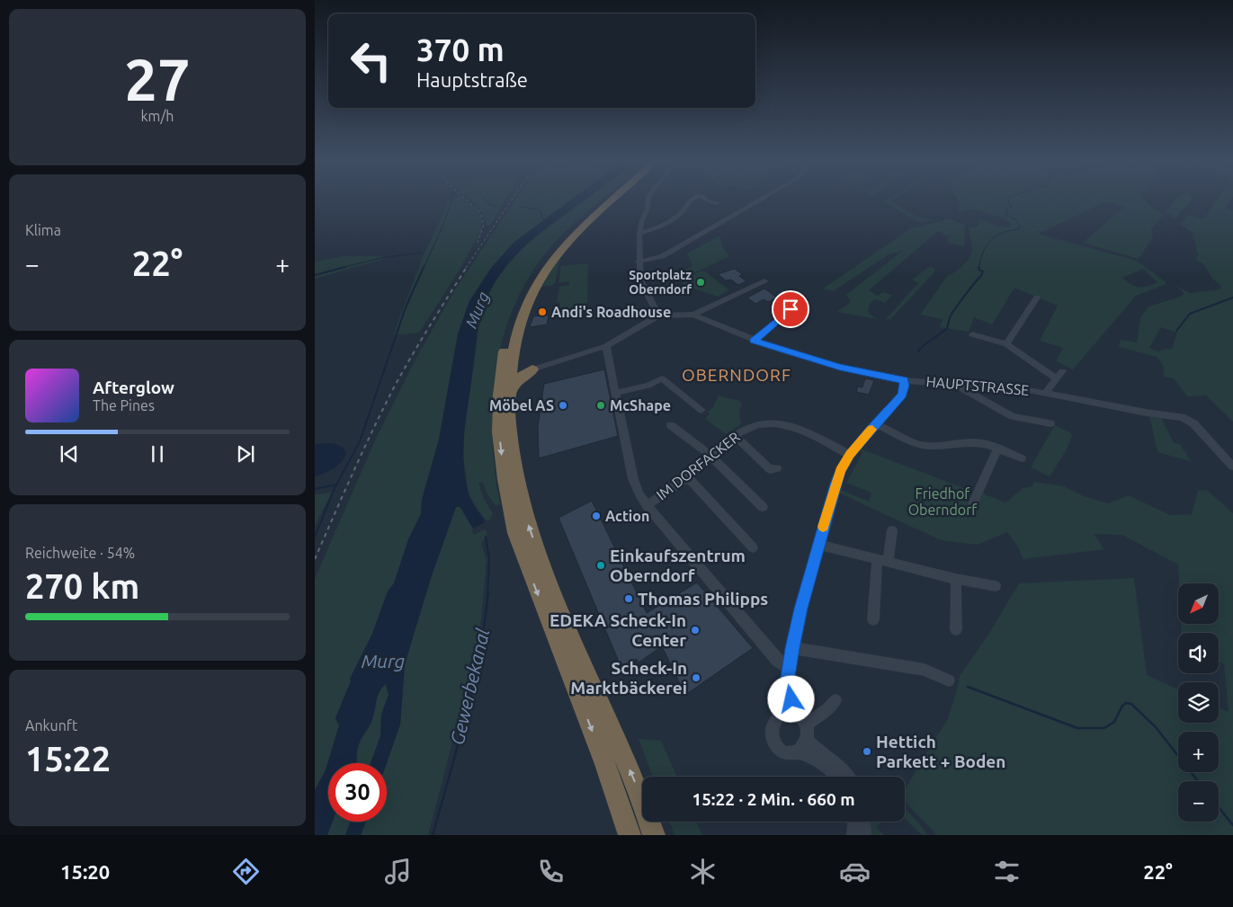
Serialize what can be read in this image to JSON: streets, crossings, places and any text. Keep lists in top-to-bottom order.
{
  "streets": {
    "street": ["HAUPTSTRASSE", "IM DORFACKER"]
  },
  "districts": ["OBERNDORF"],
  "water": ["Murg", "Gewerbekanal"],
  "parks": ["Friedhof Oberndorf"],
  "places": [
    "Sportplatz Oberndorf",
    "Andi's Roadhouse",
    "Möbel AS",
    "McShape",
    "Action",
    "Einkaufszentrum Oberndorf",
    "Thomas Philipps",
    "EDEKA Scheck-In Center",
    "Scheck-In Marktbäckerei",
    "Hettich Parkett + Boden"
  ],
  "north": "bottom left",
  "page": {
    "tile": [
      ["27", "km/h"],
      "Klima",
      ["Reichweite · 54%", "270 km"],
      ["Ankunft", "15:22"]
    ],
    "turn": ["370 m", "Hauptstraße"],
    "heat": ["−", "22°", "+"],
    "song": ["Afterglow", "The Pines"],
    "map_buttons": ["+", "−"],
    "limit": "30",
    "trip": "15:22 · 2 Min. · 660 m",
    "tabs": ["15:20", "22°"]
  }
}
